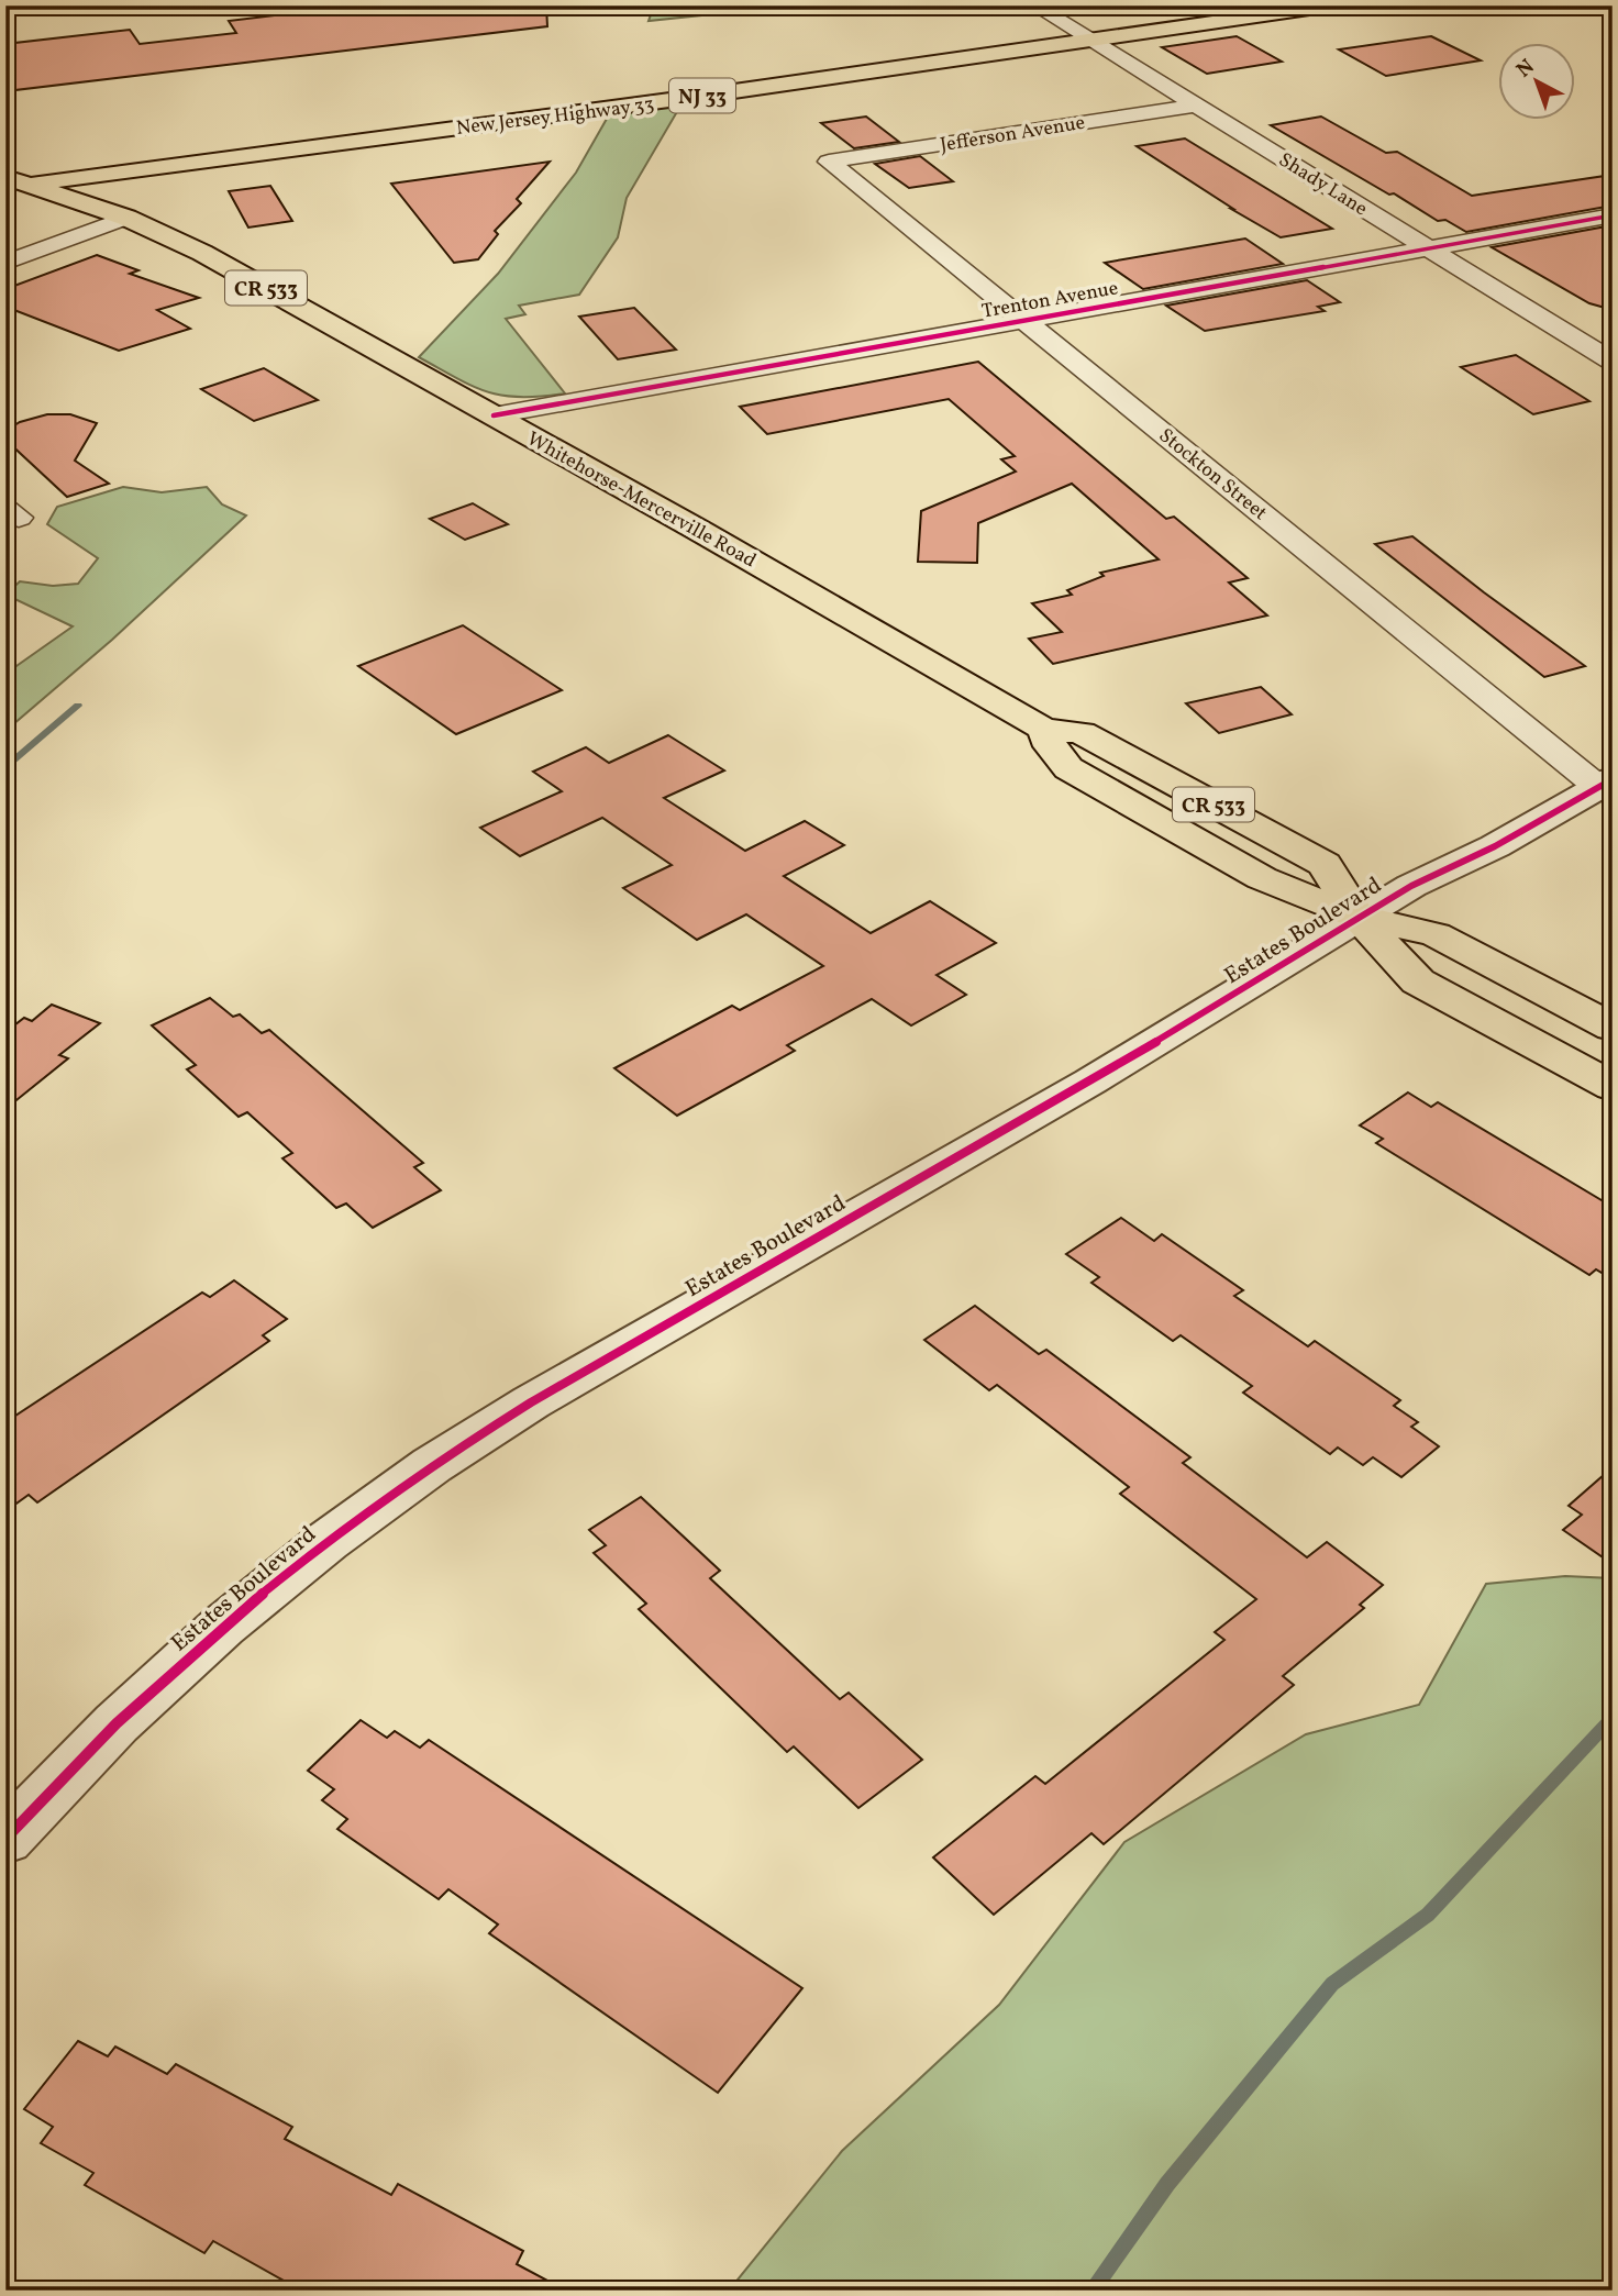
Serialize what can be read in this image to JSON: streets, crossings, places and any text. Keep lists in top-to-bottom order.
{
  "streets": {
    "main road": [
      "NJ 33",
      "New Jersey Highway 33",
      "CR 533",
      "Whitehorse-Mercerville Road"
    ],
    "street": [
      "Jefferson Avenue",
      "Shady Lane",
      "Trenton Avenue",
      "Stockton Street",
      "Estates Boulevard"
    ]
  },
  "crossings": [
    ["New Jersey Highway 33", "Shady Lane"],
    ["New Jersey Highway 33", "Whitehorse-Mercerville Road"],
    ["Jefferson Avenue", "Shady Lane"],
    ["Jefferson Avenue", "Stockton Street"],
    ["Shady Lane", "Trenton Avenue"],
    ["Trenton Avenue", "Stockton Street"],
    ["Trenton Avenue", "Whitehorse-Mercerville Road"],
    ["Stockton Street", "Estates Boulevard"],
    ["Whitehorse-Mercerville Road", "Estates Boulevard"]
  ],
  "north": "top left"
}
